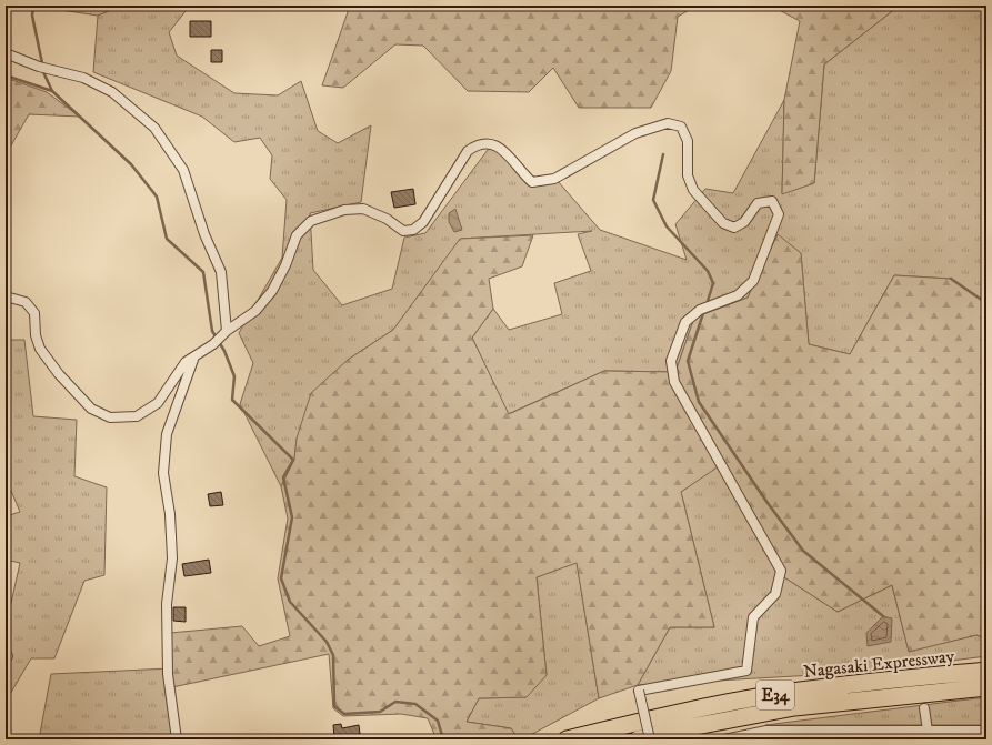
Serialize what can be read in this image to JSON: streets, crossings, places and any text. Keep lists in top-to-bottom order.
{
  "streets": {
    "highway": ["Nagasaki Expressway", "E34"]
  }
}
